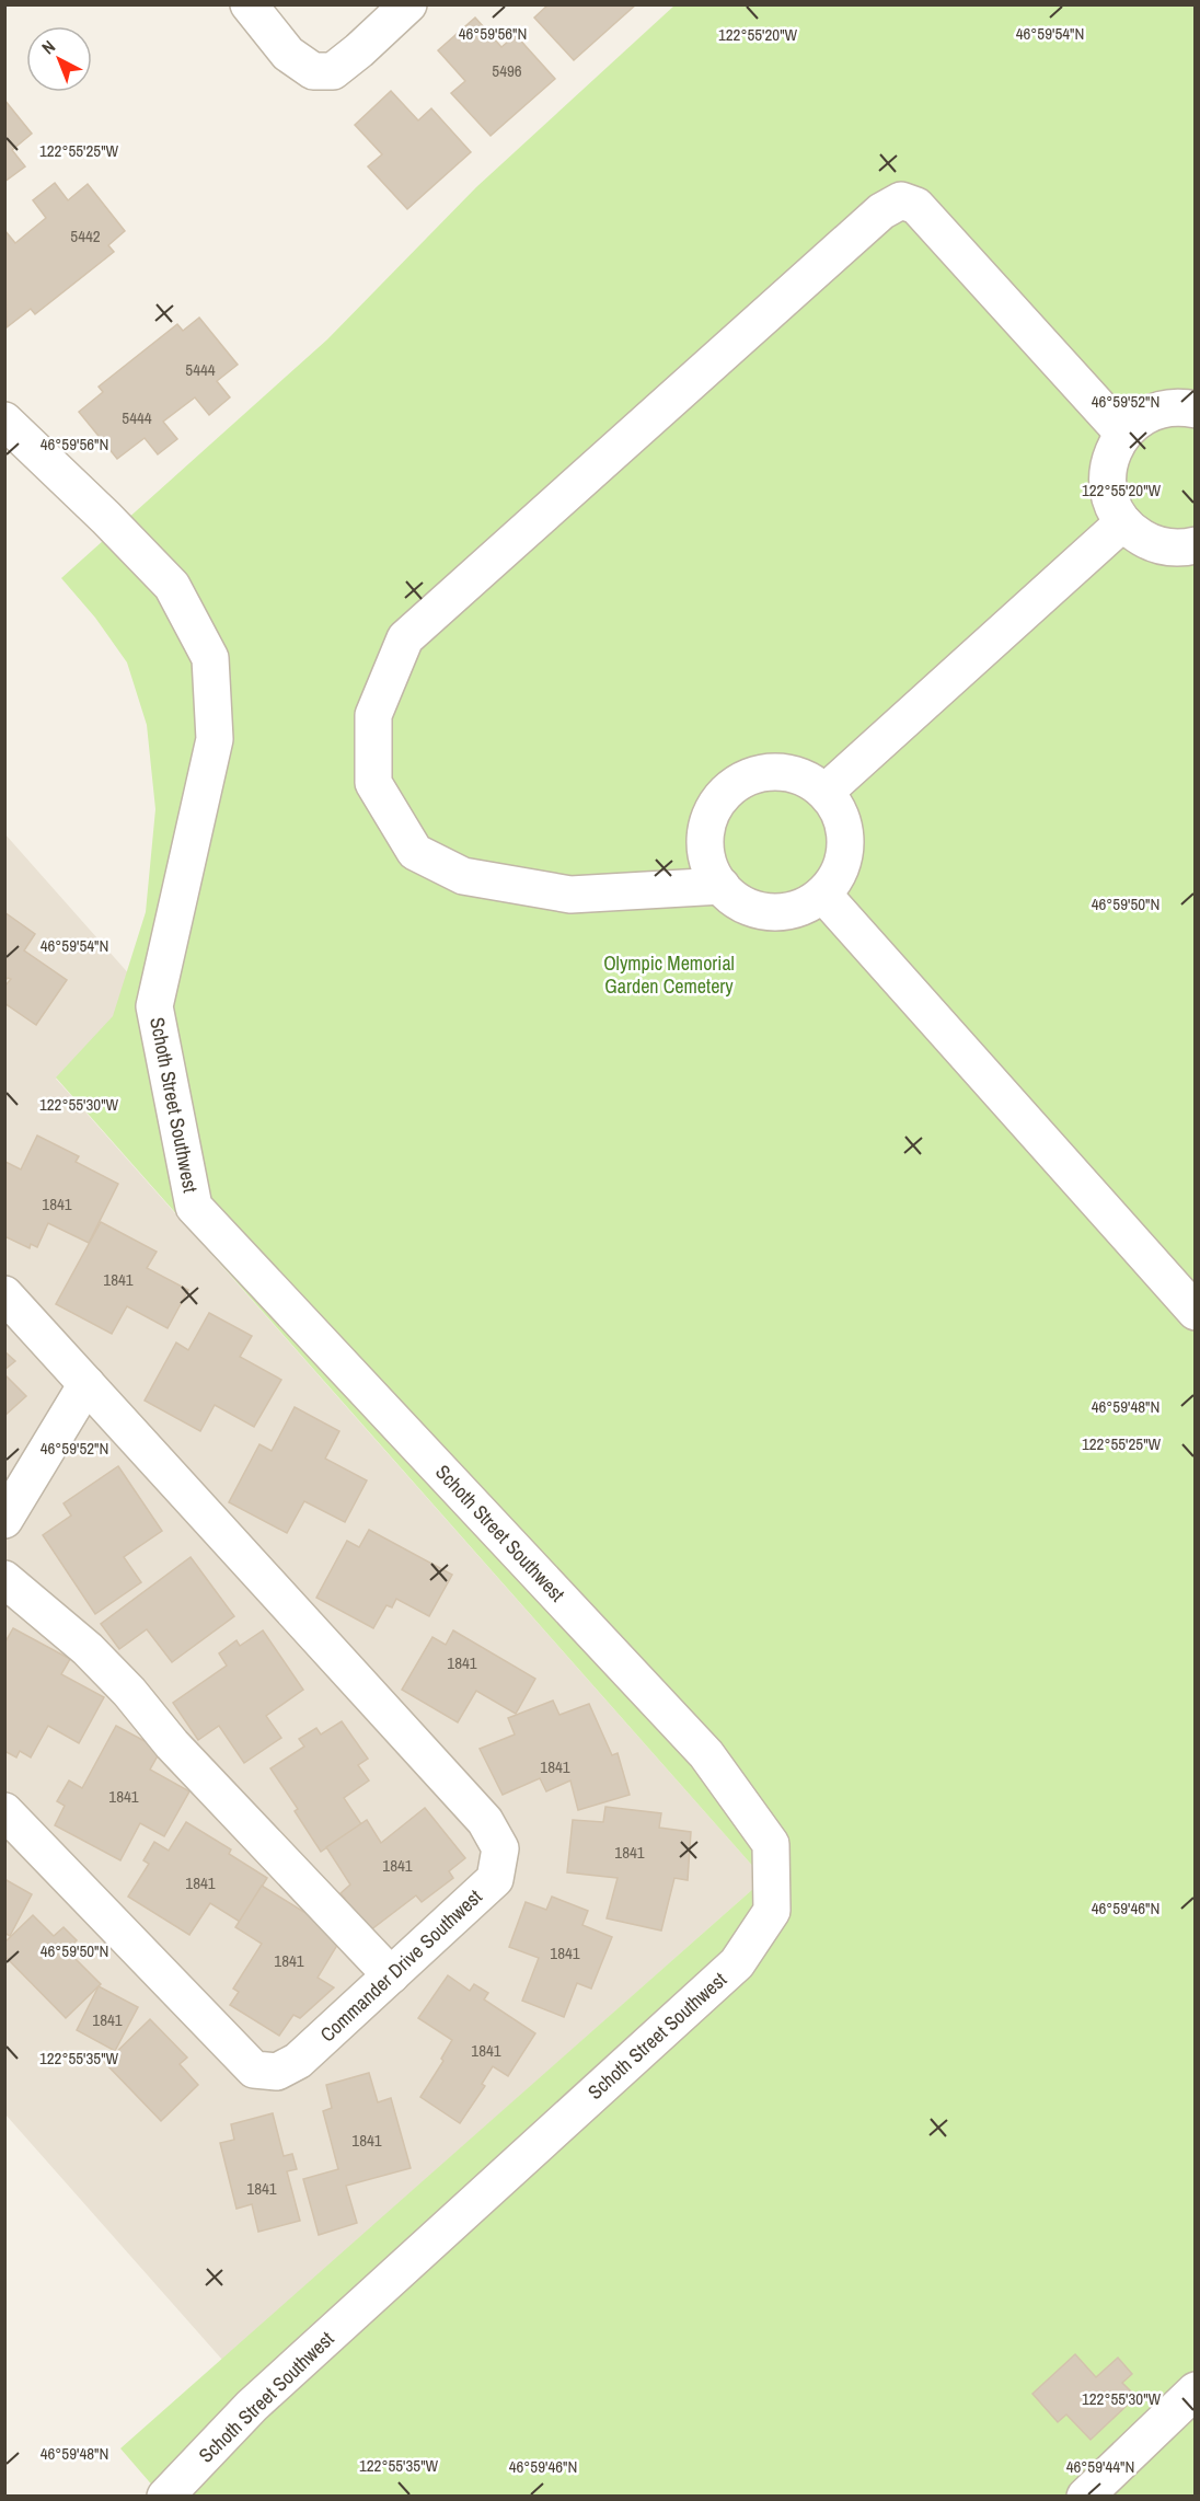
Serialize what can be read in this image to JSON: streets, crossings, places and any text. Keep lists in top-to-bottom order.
{
  "streets": {
    "street": ["Schoth Street Southwest", "Commander Drive Southwest"]
  },
  "parks": ["Olympic Memorial Garden Cemetery"],
  "house_numbers": [
    "5496",
    "5442",
    "5444",
    "5444",
    "1841",
    "1841",
    "1841",
    "1841",
    "1841",
    "1841",
    "1841",
    "1841",
    "1841",
    "1841",
    "1841",
    "1841",
    "1841",
    "1841"
  ],
  "north": "top left",
  "coordinates": [
    "46°59'56\"N",
    "46°59'54\"N",
    "122°55'20\"W",
    "122°55'25\"W",
    "46°59'52\"N",
    "46°59'50\"N",
    "122°55'30\"W",
    "46°59'48\"N",
    "46°59'46\"N",
    "122°55'35\"W",
    "46°59'44\"N"
  ]
}
